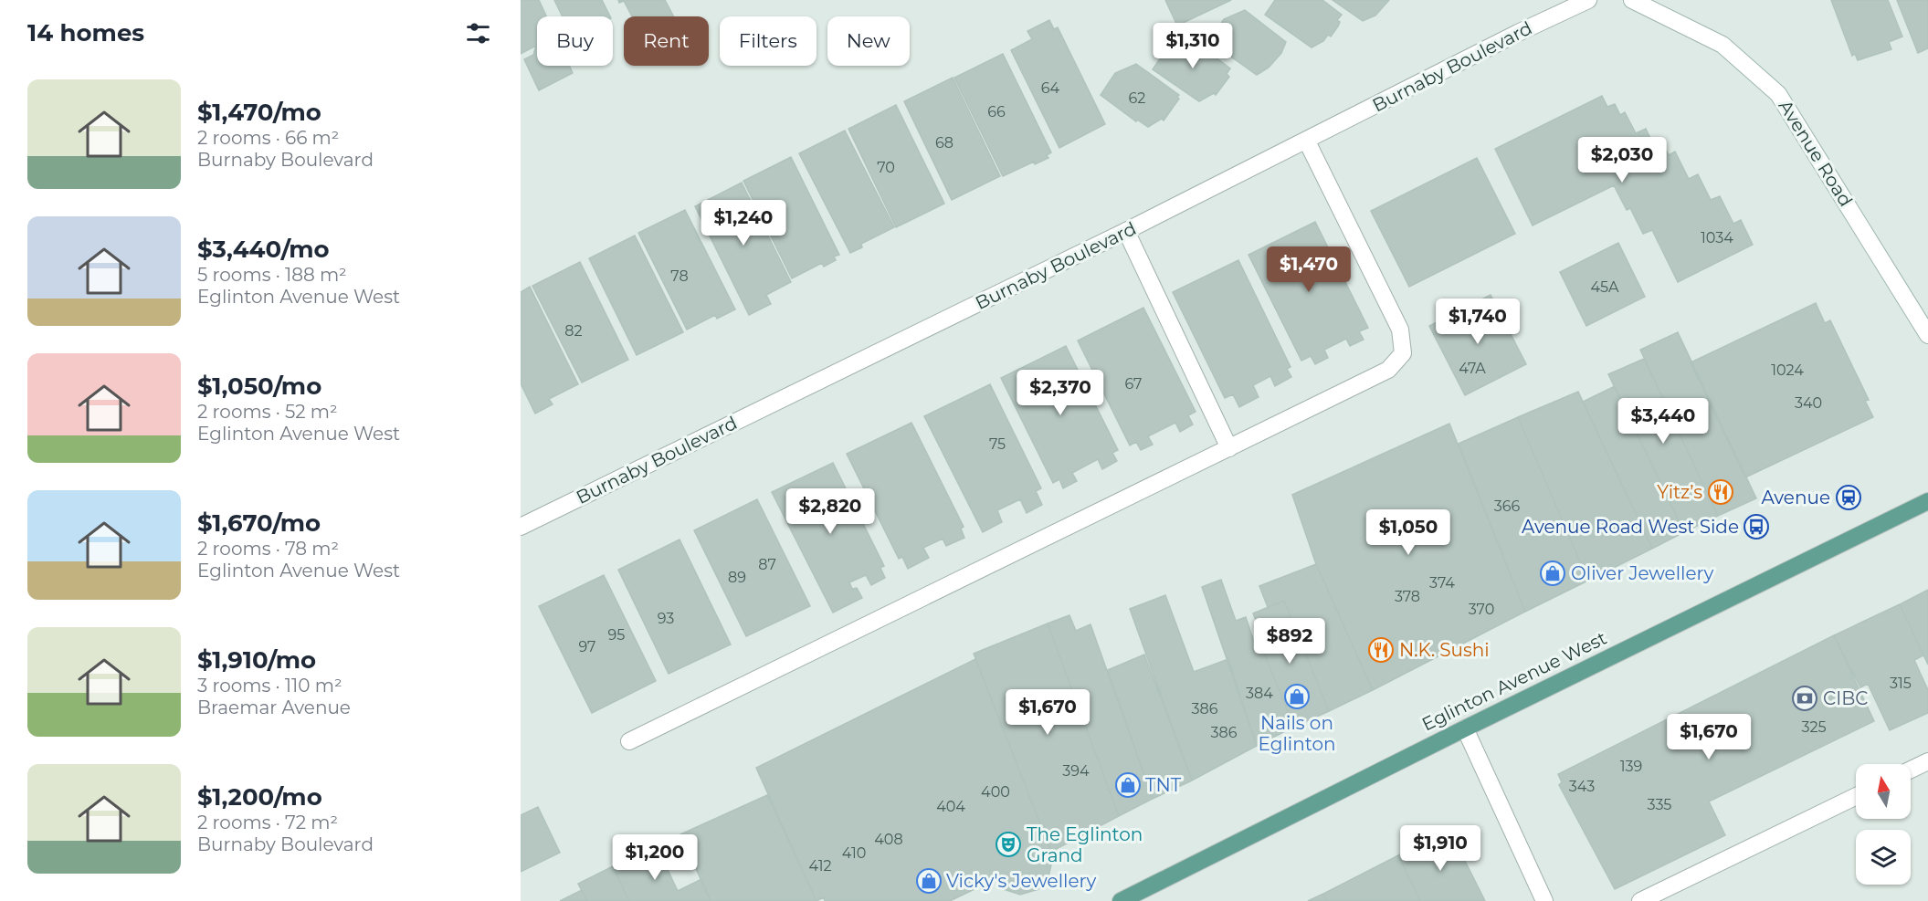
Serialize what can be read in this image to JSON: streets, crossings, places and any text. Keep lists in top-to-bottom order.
{
  "streets": {
    "main road": ["Eglinton Avenue West"],
    "street": ["Burnaby Boulevard", "Avenue Road"]
  },
  "places": {
    "restaurant": ["Yitz’s", "N.K. Sushi"],
    "station": ["Avenue"],
    "bus stop": ["Avenue Road West Side"],
    "shop": [
      "Oliver Jewellery",
      "Nails on Eglinton",
      "TNT",
      "Vicky's Jewellery"
    ],
    "bank": ["CIBC"],
    "theatre": ["The Eglinton Grand"]
  },
  "house_numbers": [
    "64",
    "62",
    "66",
    "68",
    "70",
    "1034",
    "78",
    "45A",
    "82",
    "47A",
    "1024",
    "67",
    "340",
    "75",
    "366",
    "87",
    "89",
    "374",
    "378",
    "370",
    "93",
    "95",
    "97",
    "315",
    "384",
    "386",
    "325",
    "386",
    "139",
    "394",
    "343",
    "400",
    "335",
    "404",
    "408",
    "410",
    "412"
  ],
  "north": "top",
  "page": {
    "heading": "14 homes",
    "chip": [
      "Buy",
      "Rent",
      "Filters",
      "New"
    ],
    "price": [
      "$1,310",
      "$2,030",
      "$1,240",
      "$1,470",
      "$1,740",
      "$2,370",
      "$3,440",
      "$2,820",
      "$1,050",
      "$892",
      "$1,670",
      "$1,670",
      "$1,910",
      "$1,200"
    ],
    "list": [
      {
        "name": "$1,470/mo",
        "note": "2 rooms · 66 m² · Burnaby Boulevard"
      },
      {
        "name": "$3,440/mo",
        "note": "5 rooms · 188 m² · Eglinton Avenue West"
      },
      {
        "name": "$1,050/mo",
        "note": "2 rooms · 52 m² · Eglinton Avenue West"
      },
      {
        "name": "$1,670/mo",
        "note": "2 rooms · 78 m² · Eglinton Avenue West"
      },
      {
        "name": "$1,910/mo",
        "note": "3 rooms · 110 m² · Braemar Avenue"
      },
      {
        "name": "$1,200/mo",
        "note": "2 rooms · 72 m² · Burnaby Boulevard"
      }
    ]
  }
}
